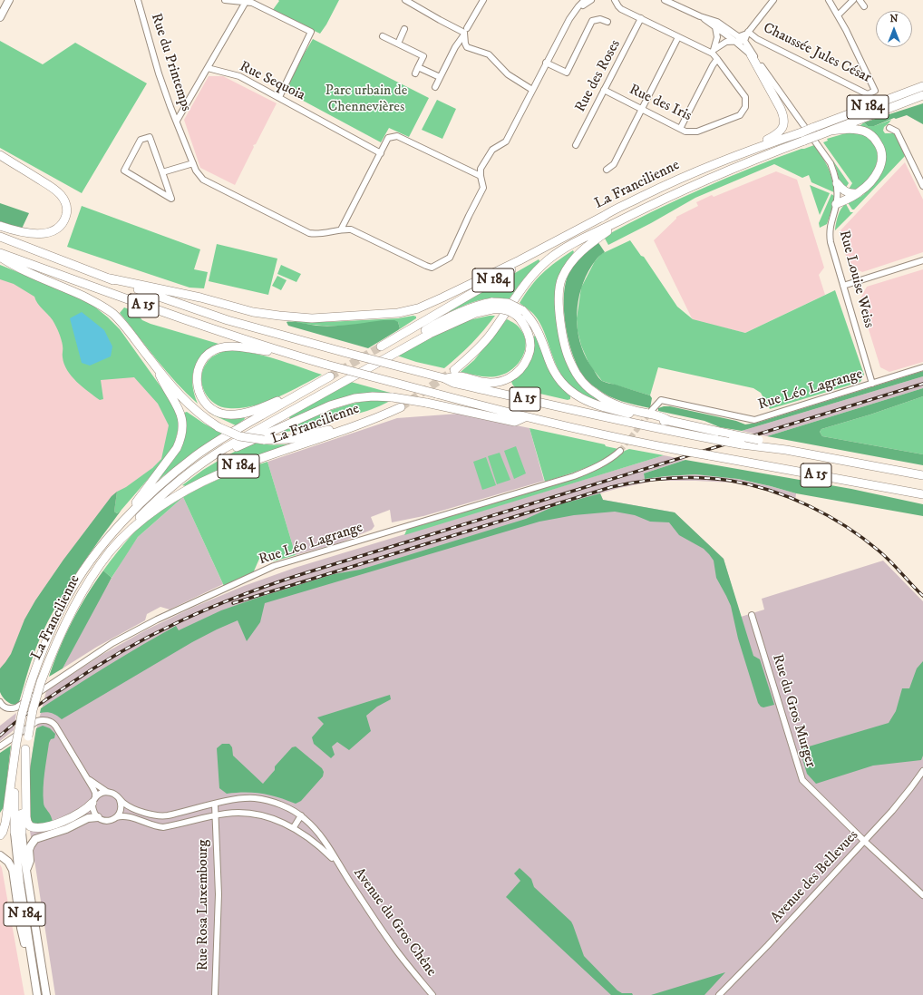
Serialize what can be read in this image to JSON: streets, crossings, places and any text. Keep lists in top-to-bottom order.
{
  "streets": {
    "highway": ["N 184", "La Francilienne", "A 15"],
    "street": [
      "Chaussée Jules César",
      "Rue du Printemps",
      "Rue des Roses",
      "Rue Sequoia",
      "Rue des Iris",
      "Rue Louise Weiss",
      "Rue Léo Lagrange",
      "Rue du Gros Murger",
      "Avenue des Bellevues",
      "Rue Rosa Luxembourg",
      "Avenue du Gros Chêne"
    ]
  },
  "crossings": [
    ["Chaussée Jules César", "Rue Louise Weiss"],
    ["Rue des Roses", "Rue des Iris"],
    ["N 184", "La Francilienne"],
    ["La Francilienne", "A 15"],
    ["Rue Louise Weiss", "Rue Léo Lagrange"],
    ["Rue du Gros Murger", "Avenue des Bellevues"],
    ["Rue Rosa Luxembourg", "Avenue du Gros Chêne"]
  ],
  "parks": ["Parc urbain de Chennevières"],
  "north": "top"
}
